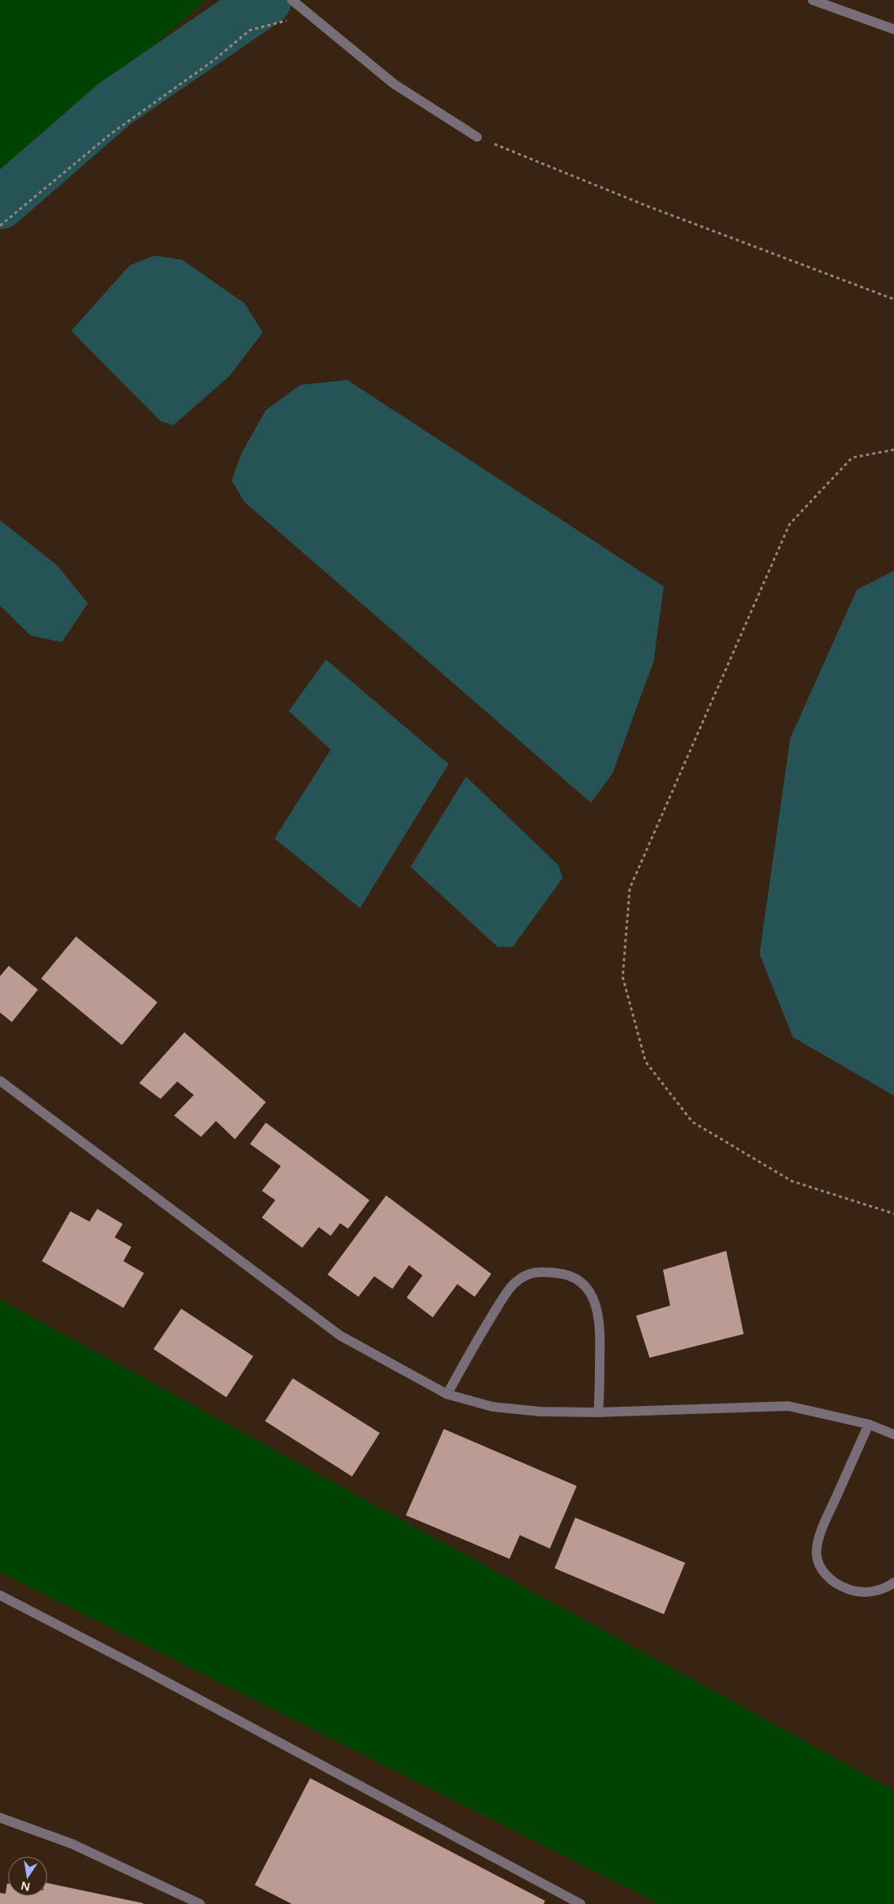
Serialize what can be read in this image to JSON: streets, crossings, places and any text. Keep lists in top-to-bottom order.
{
  "north": "bottom"
}
